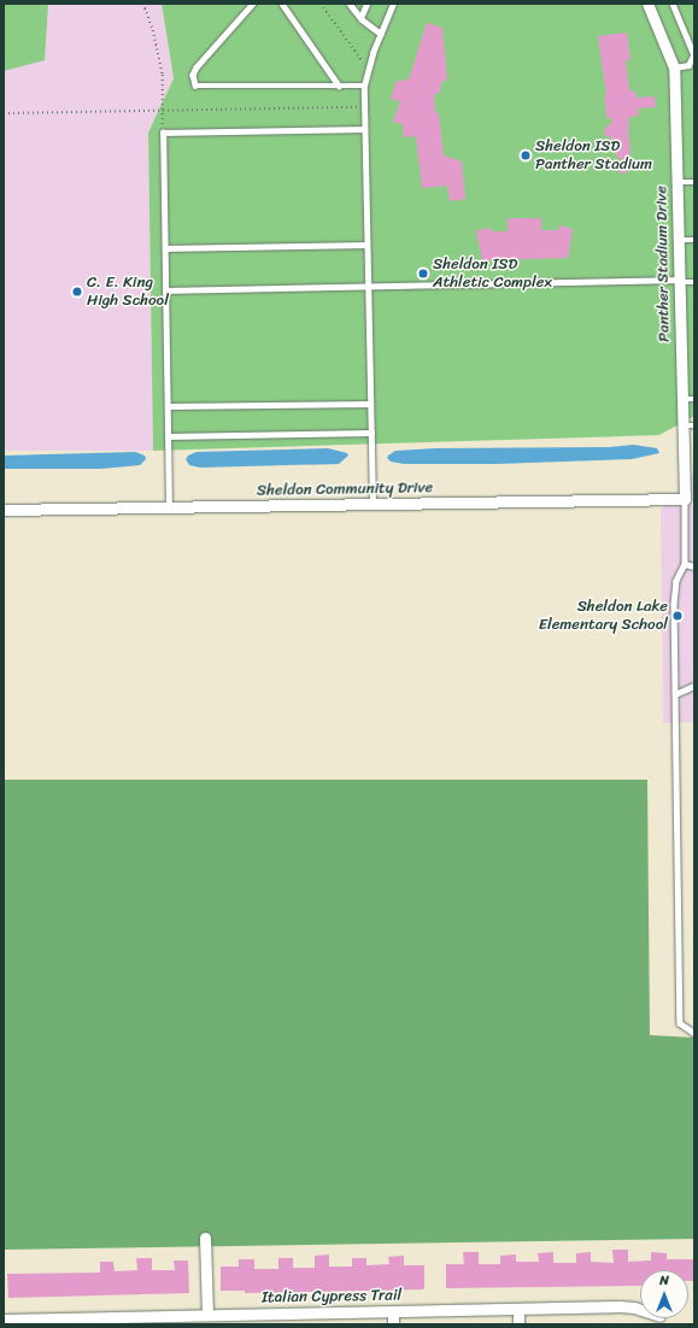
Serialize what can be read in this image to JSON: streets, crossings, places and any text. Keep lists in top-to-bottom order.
{
  "streets": {
    "street": ["Panther Stadium Drive", "Sheldon Community Drive", "Italian Cypress Trail"]
  },
  "crossings": [
    ["Panther Stadium Drive", "Sheldon Community Drive"]
  ],
  "places": [
    "Sheldon ISD Panther Stadium",
    "Sheldon ISD Athletic Complex",
    "C. E. King High School",
    "Sheldon Lake Elementary School"
  ],
  "north": "top"
}
